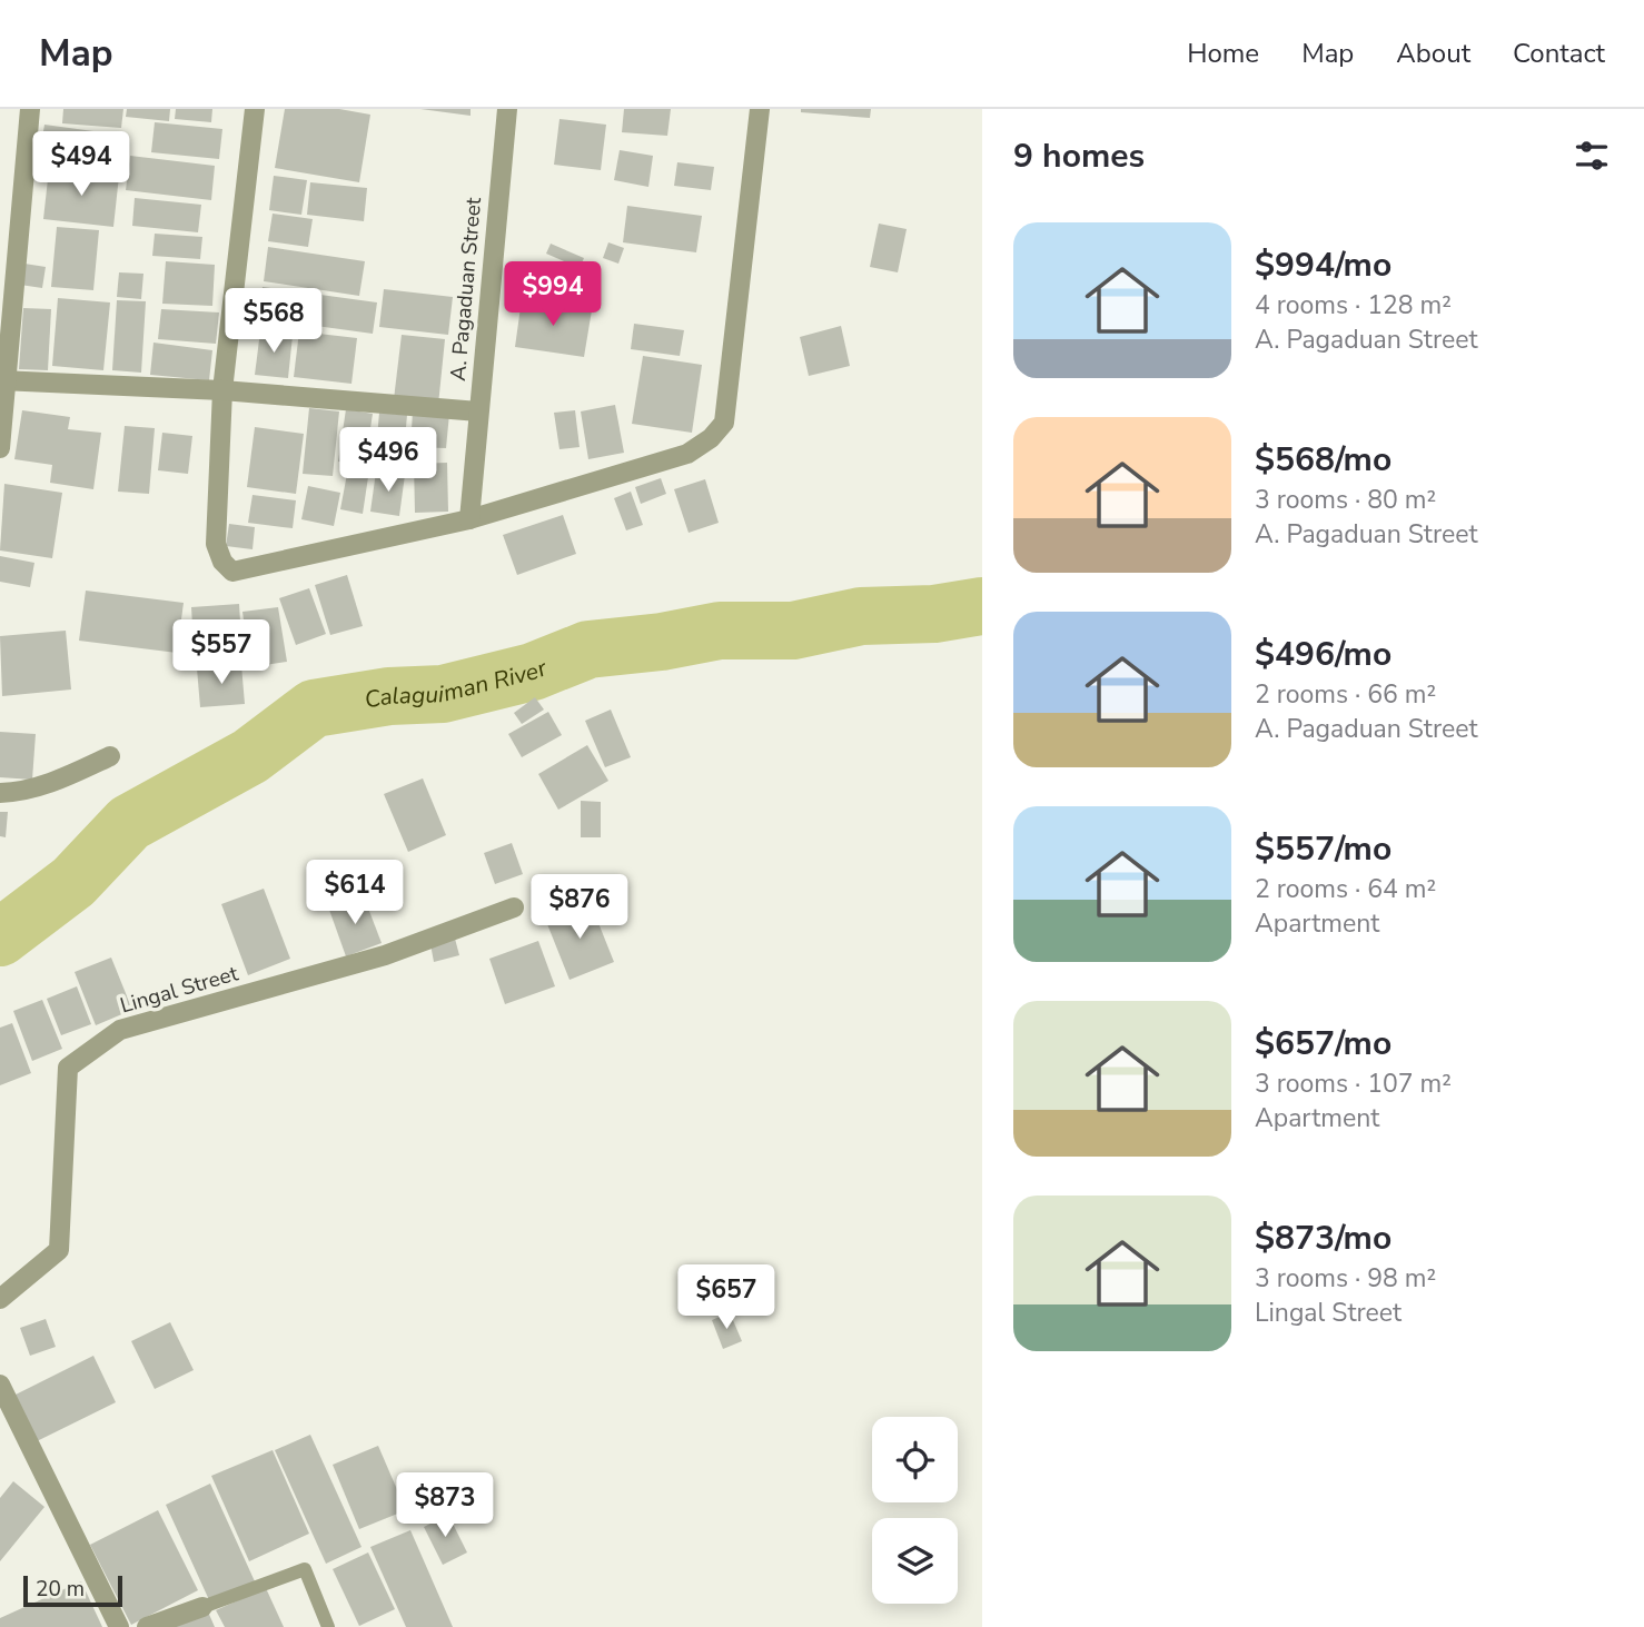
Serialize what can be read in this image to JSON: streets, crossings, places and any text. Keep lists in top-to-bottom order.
{
  "streets": {
    "street": ["A. Pagaduan Street", "Lingal Street"]
  },
  "water": ["Calaguiman River"],
  "scale_bar": "20 m",
  "page": {
    "header": "Map",
    "nav": [
      "Home",
      "Map",
      "About",
      "Contact"
    ],
    "heading": "9 homes",
    "price": [
      "$494",
      "$994",
      "$568",
      "$496",
      "$557",
      "$614",
      "$876",
      "$657",
      "$873"
    ],
    "list": [
      {
        "name": "$994/mo",
        "note": "4 rooms · 128 m² · A. Pagaduan Street"
      },
      {
        "name": "$568/mo",
        "note": "3 rooms · 80 m² · A. Pagaduan Street"
      },
      {
        "name": "$496/mo",
        "note": "2 rooms · 66 m² · A. Pagaduan Street"
      },
      {
        "name": "$557/mo",
        "note": "2 rooms · 64 m² · Apartment"
      },
      {
        "name": "$657/mo",
        "note": "3 rooms · 107 m² · Apartment"
      },
      {
        "name": "$873/mo",
        "note": "3 rooms · 98 m² · Lingal Street"
      }
    ],
    "scale": "20 m"
  }
}
